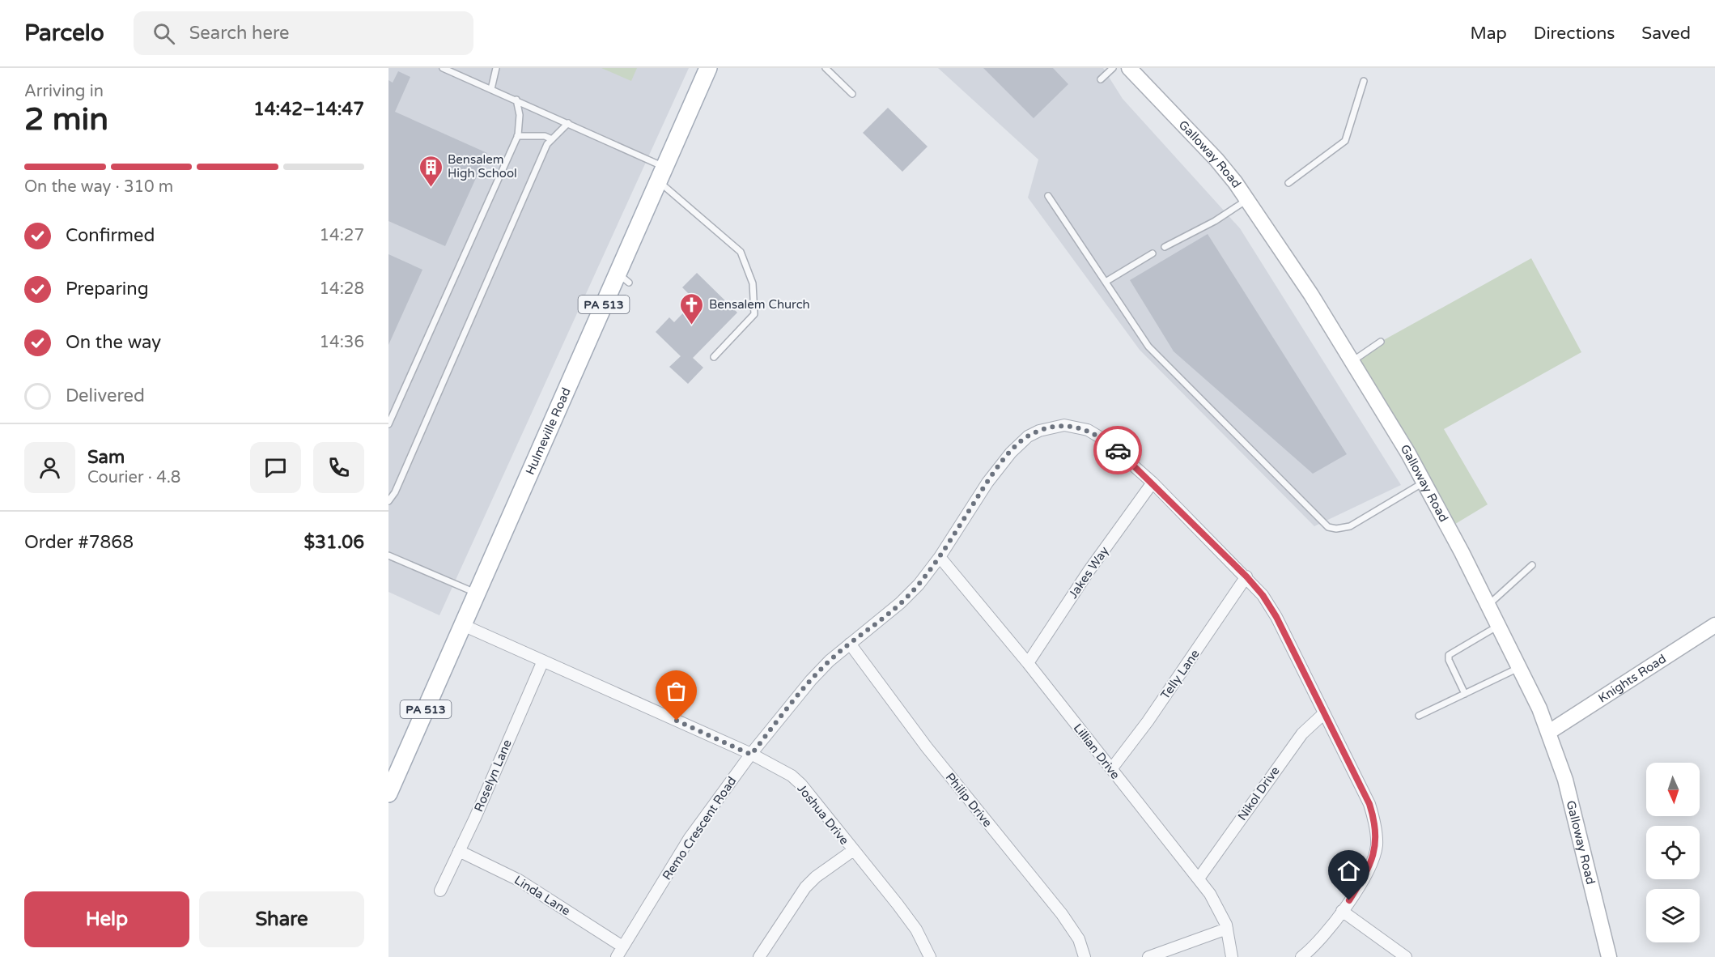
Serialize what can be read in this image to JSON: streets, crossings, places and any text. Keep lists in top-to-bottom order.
{
  "streets": {
    "main road": [
      "Galloway Road",
      "PA 513",
      "Hulmeville Road",
      "Knights Road"
    ],
    "street": [
      "Jakes Way",
      "Telly Lane",
      "Lillian Drive",
      "Roselyn Lane",
      "Nikol Drive",
      "Philip Drive",
      "Joshua Drive",
      "Remo Crescent Road",
      "Linda Lane"
    ]
  },
  "crossings": [
    ["Galloway Road", "Knights Road"],
    ["Hulmeville Road", "Joshua Drive"],
    ["Jakes Way", "Lillian Drive"],
    ["Jakes Way", "Remo Crescent Road"],
    ["Telly Lane", "Lillian Drive"],
    ["Telly Lane", "Remo Crescent Road"],
    ["Lillian Drive", "Nikol Drive"],
    ["Lillian Drive", "Remo Crescent Road"],
    ["Roselyn Lane", "Joshua Drive"],
    ["Roselyn Lane", "Linda Lane"],
    ["Nikol Drive", "Remo Crescent Road"],
    ["Philip Drive", "Remo Crescent Road"],
    ["Joshua Drive", "Remo Crescent Road"],
    ["Remo Crescent Road", "Linda Lane"]
  ],
  "places": {
    "building": ["Bensalem High School"],
    "church": ["Bensalem Church"]
  },
  "north": "bottom",
  "page": {
    "header": "Parcelo",
    "search": "Search here",
    "nav": ["Map", "Directions", "Saved"],
    "heading": ["2 min", "Arriving in", "14:42–14:47"],
    "panel": [
      "Sam",
      "Courier · 4.8",
      "Order #7868",
      "$31.06"
    ],
    "bar": "On the way · 310 m",
    "list": [
      ["Confirmed", "14:27"],
      ["Preparing", "14:28"],
      ["On the way", "14:36"],
      "Delivered"
    ],
    "buttons": ["Help", "Share"]
  }
}
